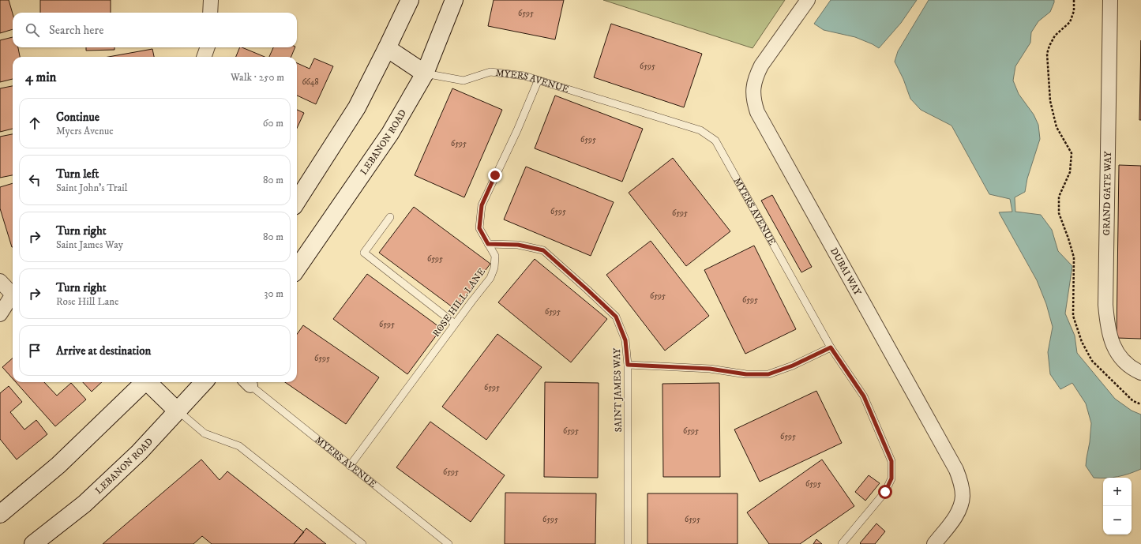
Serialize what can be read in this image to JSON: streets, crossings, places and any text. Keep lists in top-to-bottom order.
{
  "streets": {
    "main road": ["LEBANON ROAD"],
    "street": ["GRAND GATE WAY", "DUBAI WAY"],
    "lane": ["MYERS AVENUE", "ROSE HILL LANE", "SAINT JAMES WAY"]
  },
  "crossings": [
    ["MYERS AVENUE", "LEBANON ROAD"],
    ["MYERS AVENUE", "ROSE HILL LANE"],
    ["ROSE HILL LANE", "SAINT JAMES WAY"]
  ],
  "house_numbers": [
    "6595",
    "6595",
    "6648",
    "6595",
    "6595",
    "6595",
    "6595",
    "6595",
    "6595",
    "6595",
    "6595",
    "6595",
    "6595",
    "6595",
    "6595",
    "6595",
    "6595",
    "6595",
    "6595",
    "6595",
    "6595"
  ],
  "page": {
    "search": "Search here",
    "heading": ["4 min", "Walk · 250 m"],
    "list": [
      ["Continue", "Myers Avenue", "60 m"],
      ["Turn left", "Saint John's Trail", "80 m"],
      ["Turn right", "Saint James Way", "80 m"],
      ["Turn right", "Rose Hill Lane", "30 m"],
      "Arrive at destination"
    ],
    "map_buttons": ["+", "−"]
  }
}
